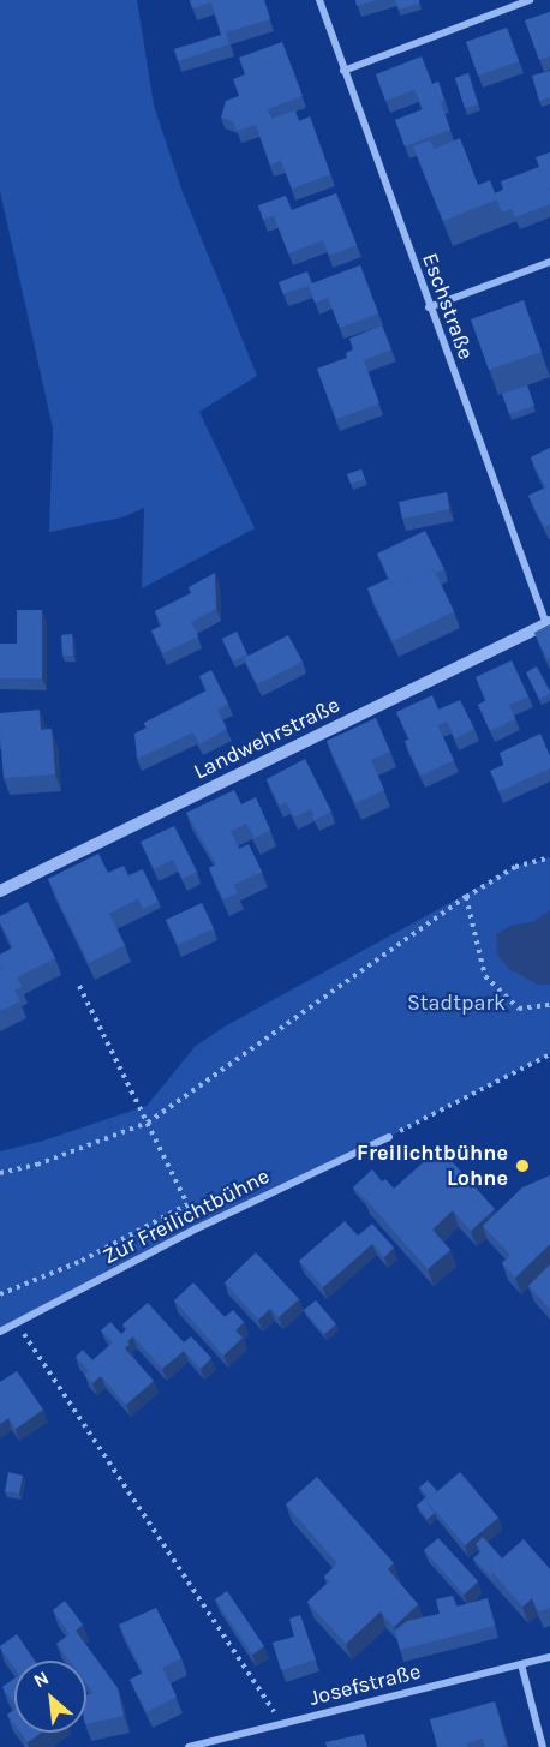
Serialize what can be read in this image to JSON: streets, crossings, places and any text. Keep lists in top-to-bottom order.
{
  "streets": {
    "street": [
      "Eschstraße",
      "Landwehrstraße",
      "Zur Freilichtbühne",
      "Josefstraße"
    ]
  },
  "crossings": [
    ["Eschstraße", "Landwehrstraße"]
  ],
  "parks": ["Stadtpark"],
  "places": ["Freilichtbühne Lohne"],
  "north": "top left"
}
